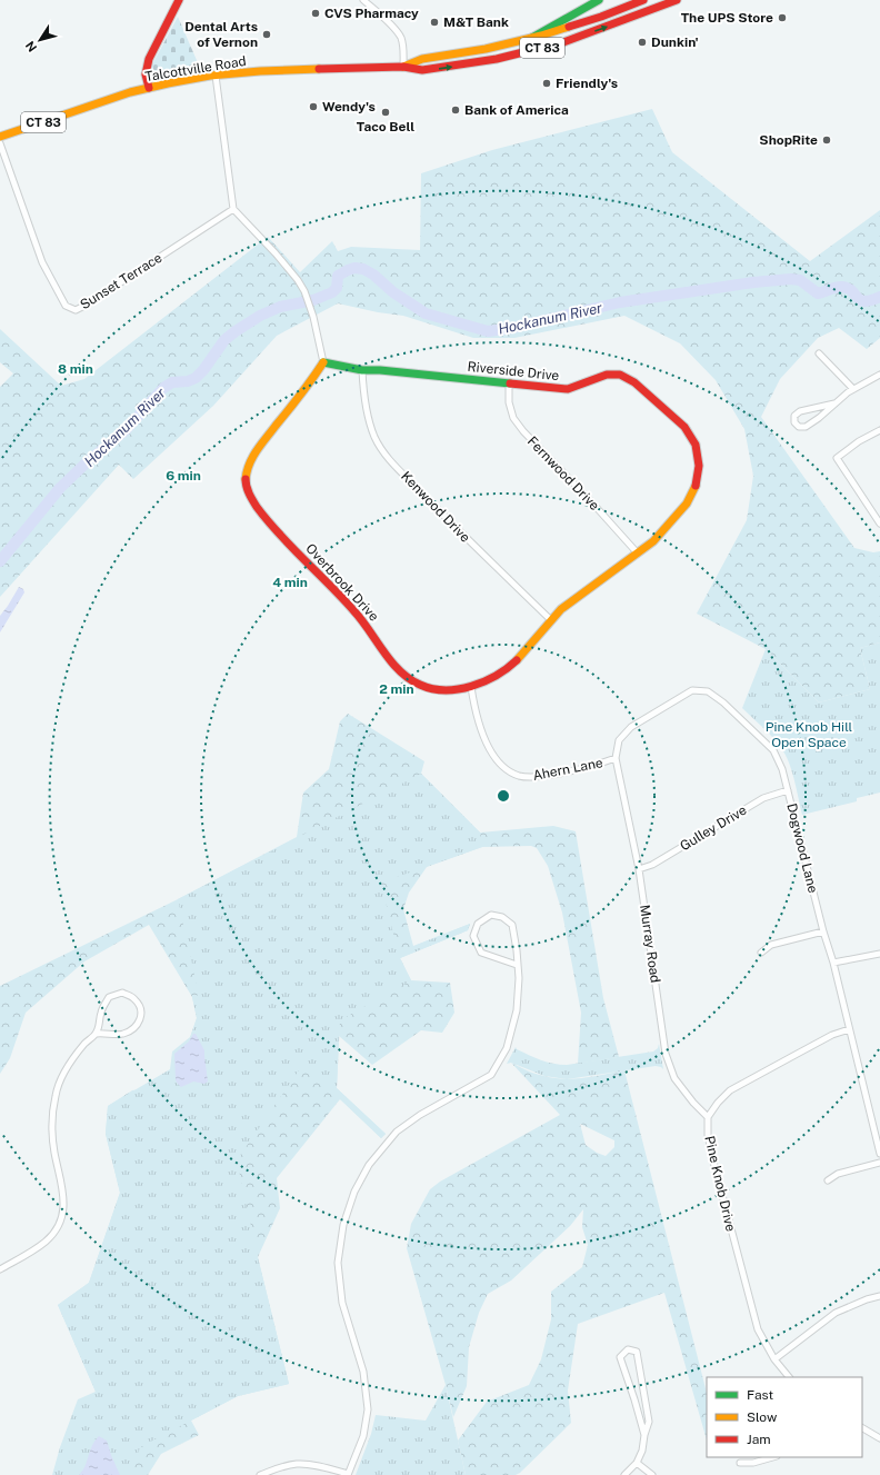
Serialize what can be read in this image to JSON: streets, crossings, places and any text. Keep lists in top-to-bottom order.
{
  "streets": {
    "main road": [
      "CT 83",
      "Talcottville Road",
      "Riverside Drive",
      "Overbrook Drive"
    ],
    "street": [
      "Sunset Terrace",
      "Fernwood Drive",
      "Kenwood Drive",
      "Ahern Lane",
      "Gulley Drive",
      "Dogwood Lane",
      "Murray Road",
      "Pine Knob Drive"
    ]
  },
  "crossings": [
    ["Riverside Drive", "Fernwood Drive"],
    ["Riverside Drive", "Kenwood Drive"],
    ["Riverside Drive", "Overbrook Drive"],
    ["Kenwood Drive", "Overbrook Drive"],
    ["Overbrook Drive", "Ahern Lane"],
    ["Ahern Lane", "Dogwood Lane"],
    ["Ahern Lane", "Murray Road"],
    ["Gulley Drive", "Dogwood Lane"],
    ["Gulley Drive", "Murray Road"],
    ["Dogwood Lane", "Murray Road"],
    ["Dogwood Lane", "Pine Knob Drive"],
    ["Murray Road", "Pine Knob Drive"]
  ],
  "water": ["Hockanum River"],
  "parks": ["Pine Knob Hill Open Space"],
  "places": [
    "CVS Pharmacy",
    "The UPS Store",
    "M&T Bank",
    "Dental Arts of Vernon",
    "Dunkin'",
    "Friendly's",
    "Wendy's",
    "Bank of America",
    "Taco Bell",
    "ShopRite"
  ],
  "legend": ["Fast", "Slow", "Jam"],
  "north": "bottom left",
  "rings": [
    "8 min",
    "6 min",
    "4 min",
    "2 min"
  ]
}
